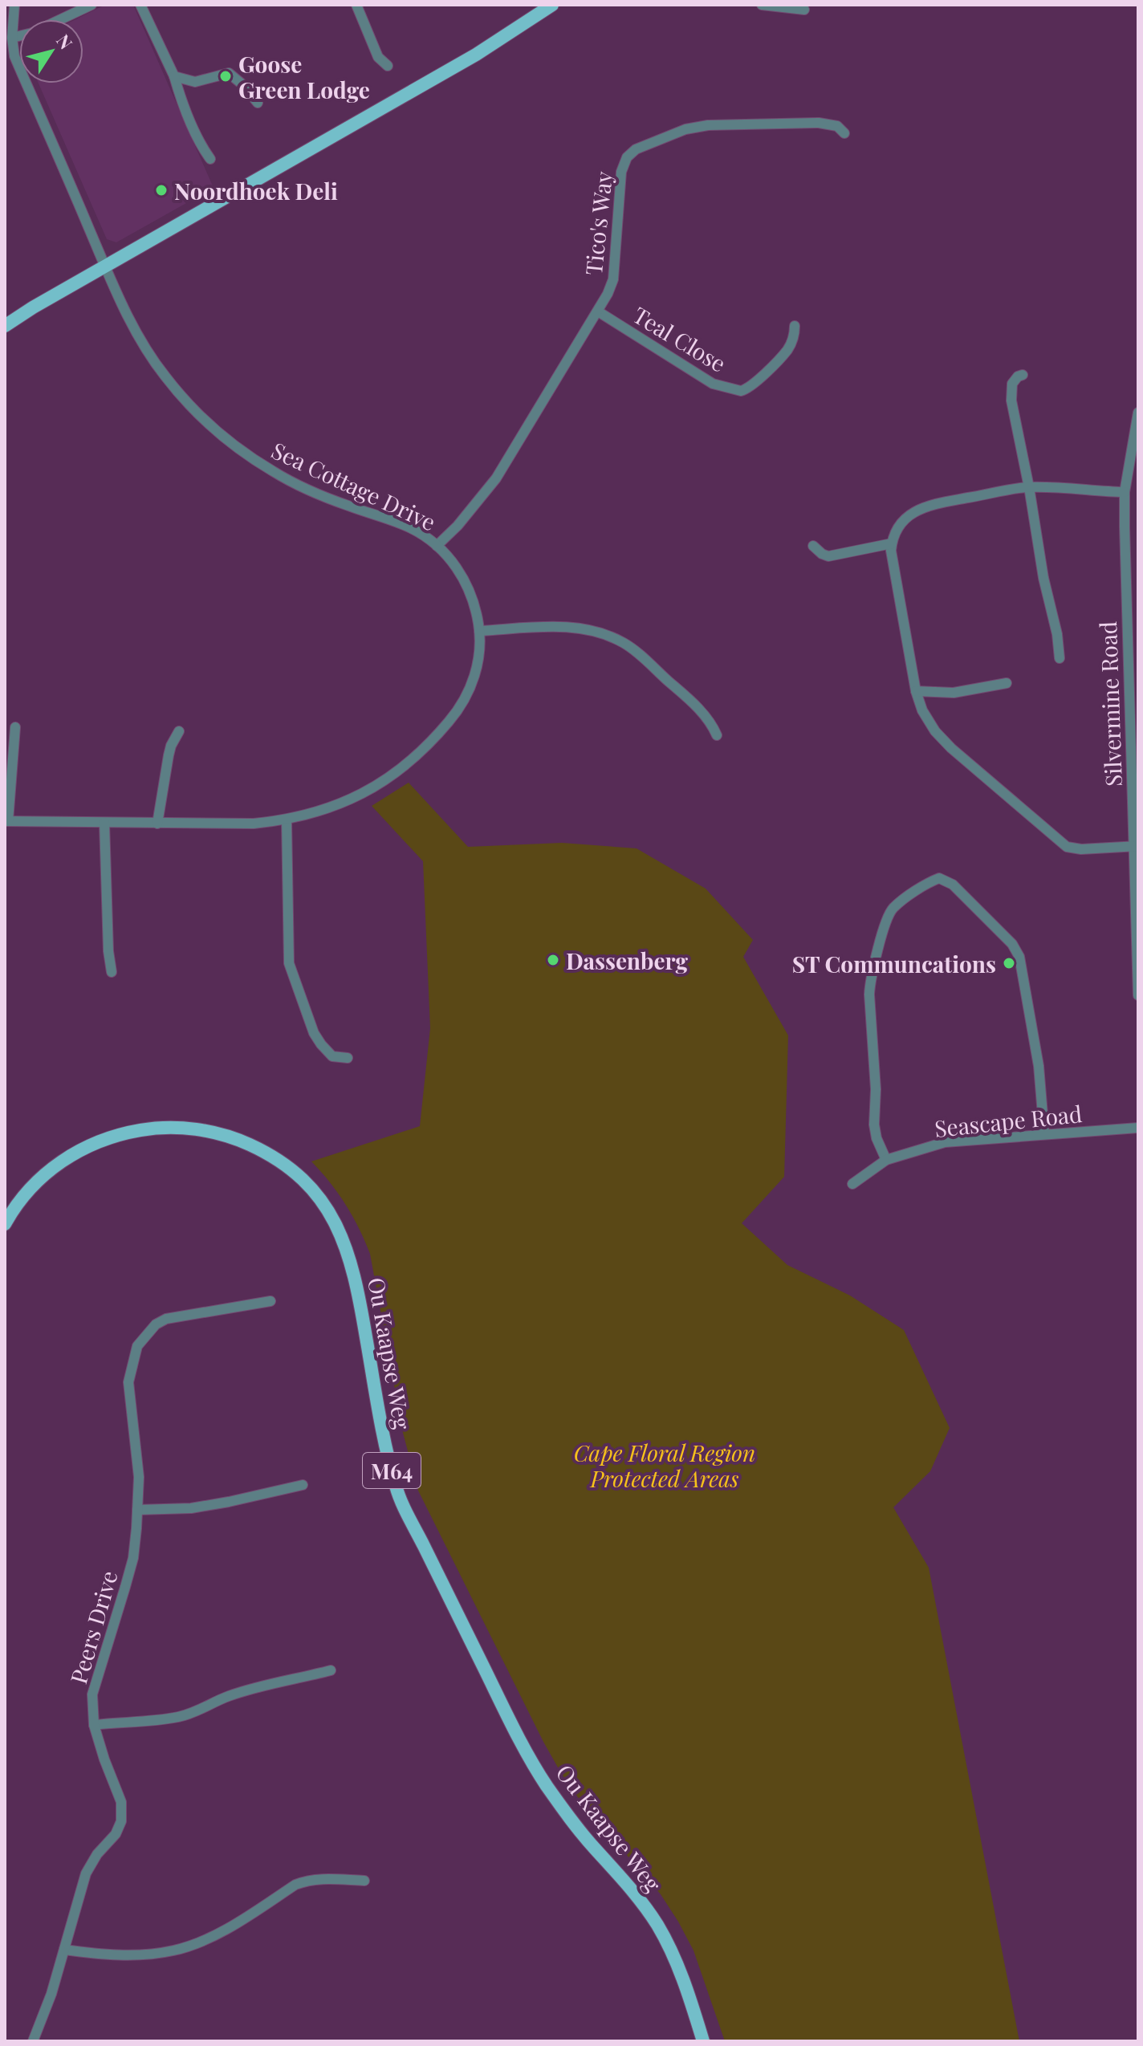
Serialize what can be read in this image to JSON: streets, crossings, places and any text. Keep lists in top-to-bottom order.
{
  "streets": {
    "main road": ["Ou Kaapse Weg", "M64"],
    "street": [
      "Tico's Way",
      "Teal Close",
      "Sea Cottage Drive",
      "Silvermine Road",
      "Seascape Road",
      "Peers Drive"
    ]
  },
  "crossings": [
    ["Tico's Way", "Teal Close"],
    ["Tico's Way", "Sea Cottage Drive"]
  ],
  "parks": ["Cape Floral Region Protected Areas"],
  "places": [
    "Goose Green Lodge",
    "Noordhoek Deli",
    "Dassenberg",
    "ST Communcations"
  ],
  "north": "top right"
}
